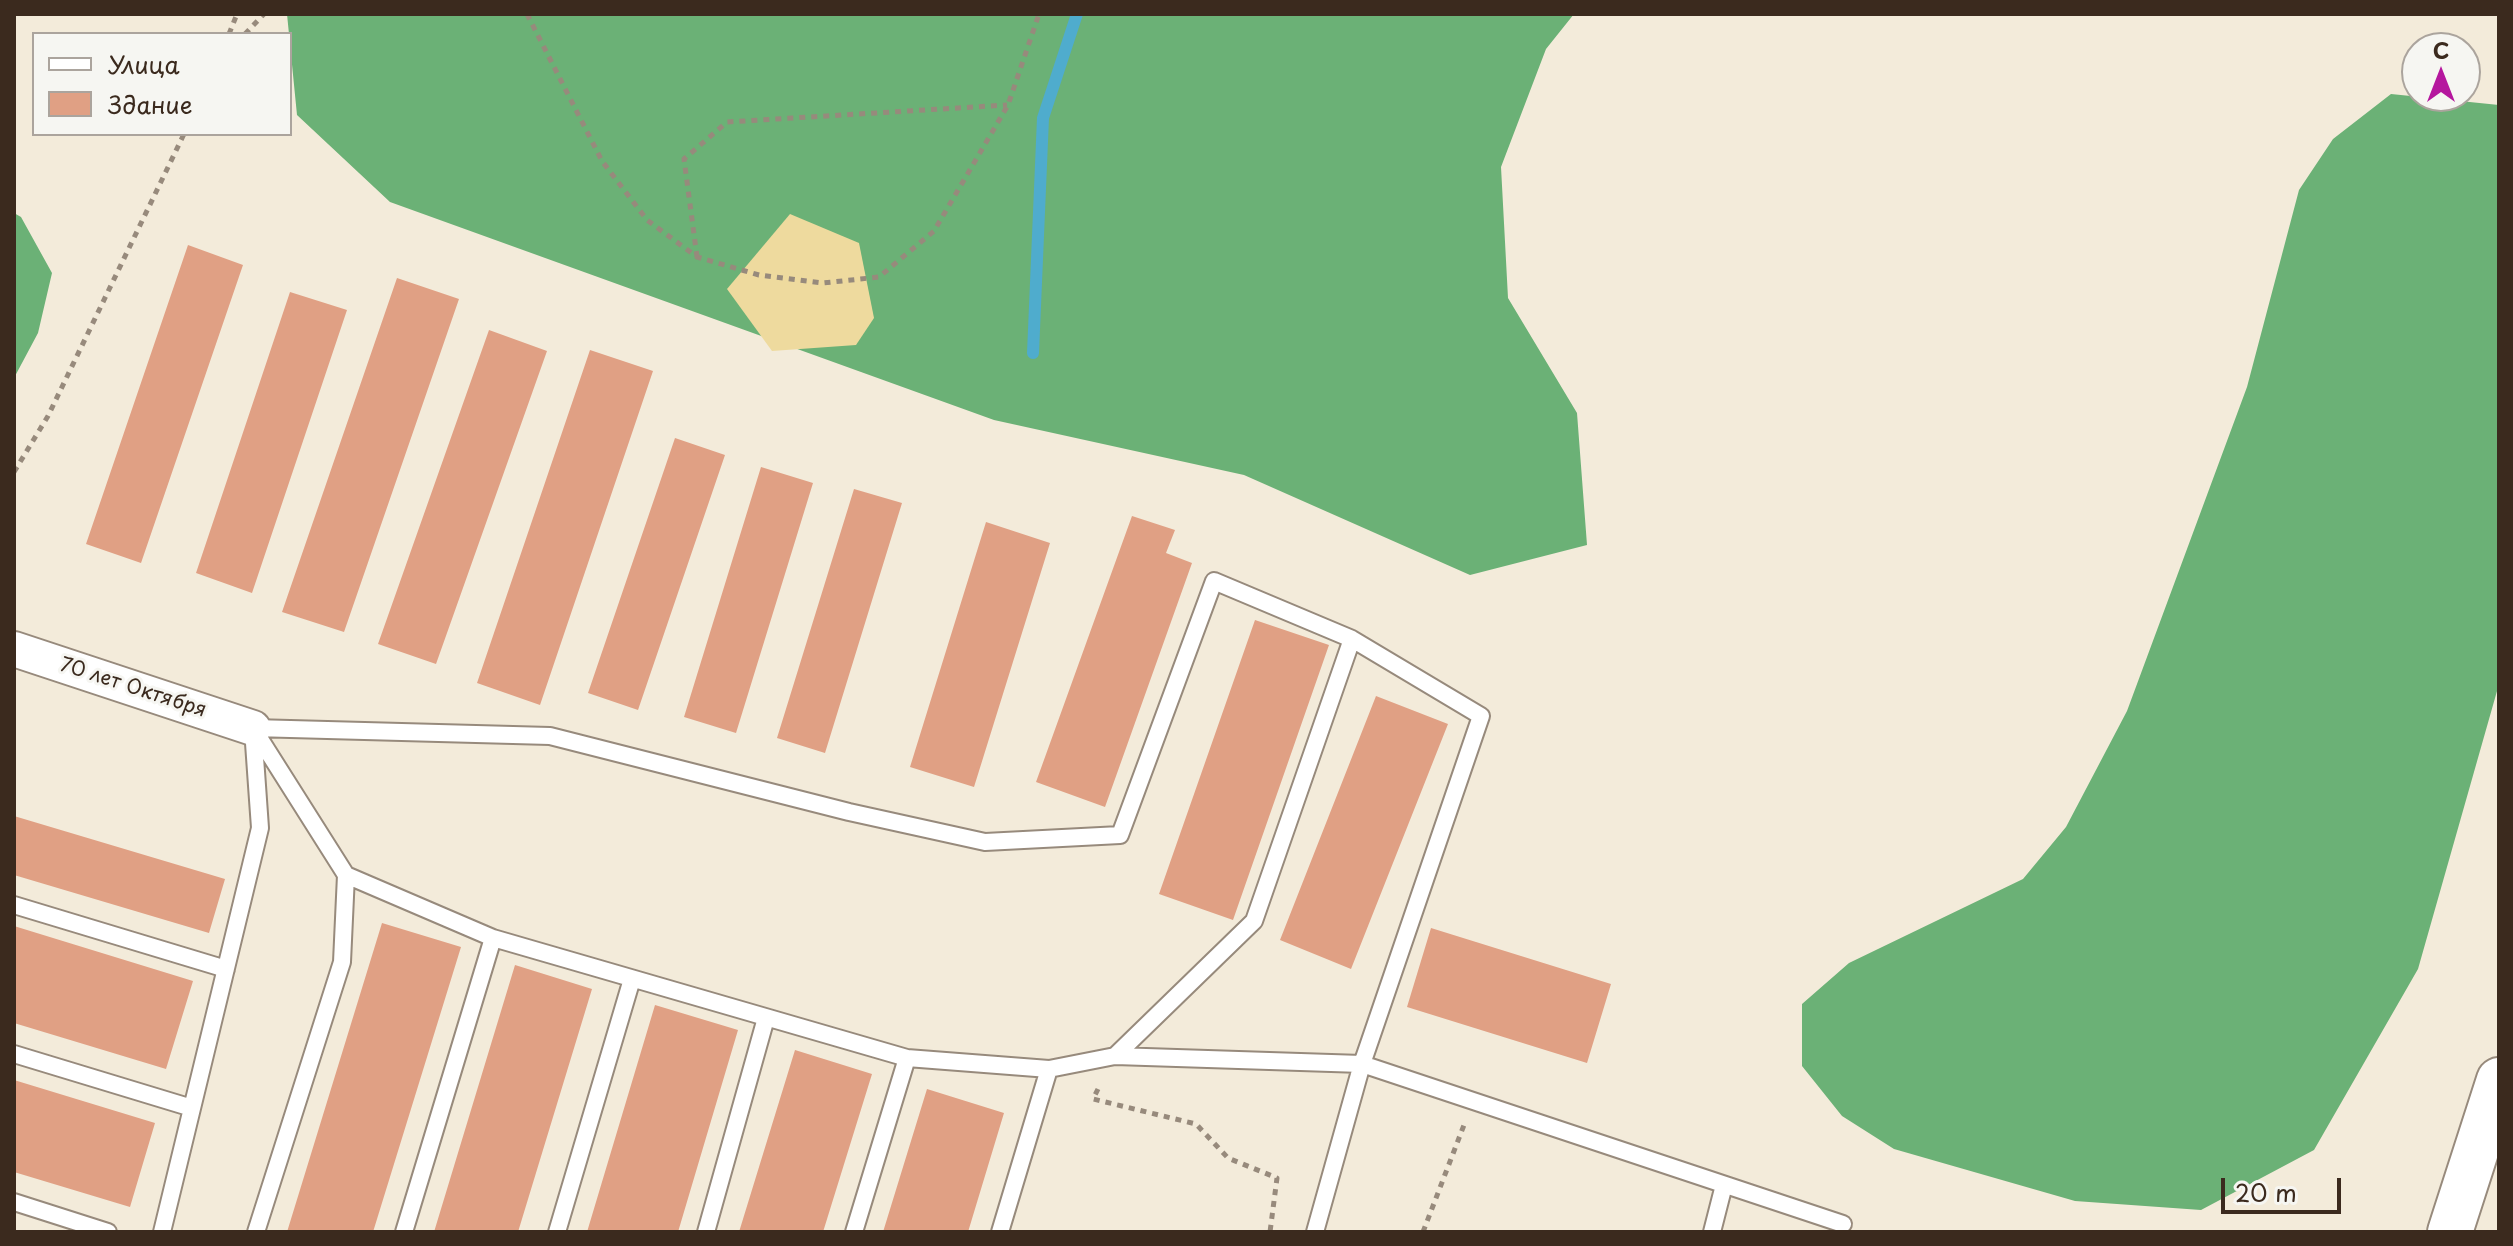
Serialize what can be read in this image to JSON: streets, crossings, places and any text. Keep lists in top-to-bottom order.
{
  "streets": {
    "street": ["70 лет Октября"]
  },
  "legend": ["Улица", "Здание"],
  "scale_bar": "20 m",
  "north": "top"
}
